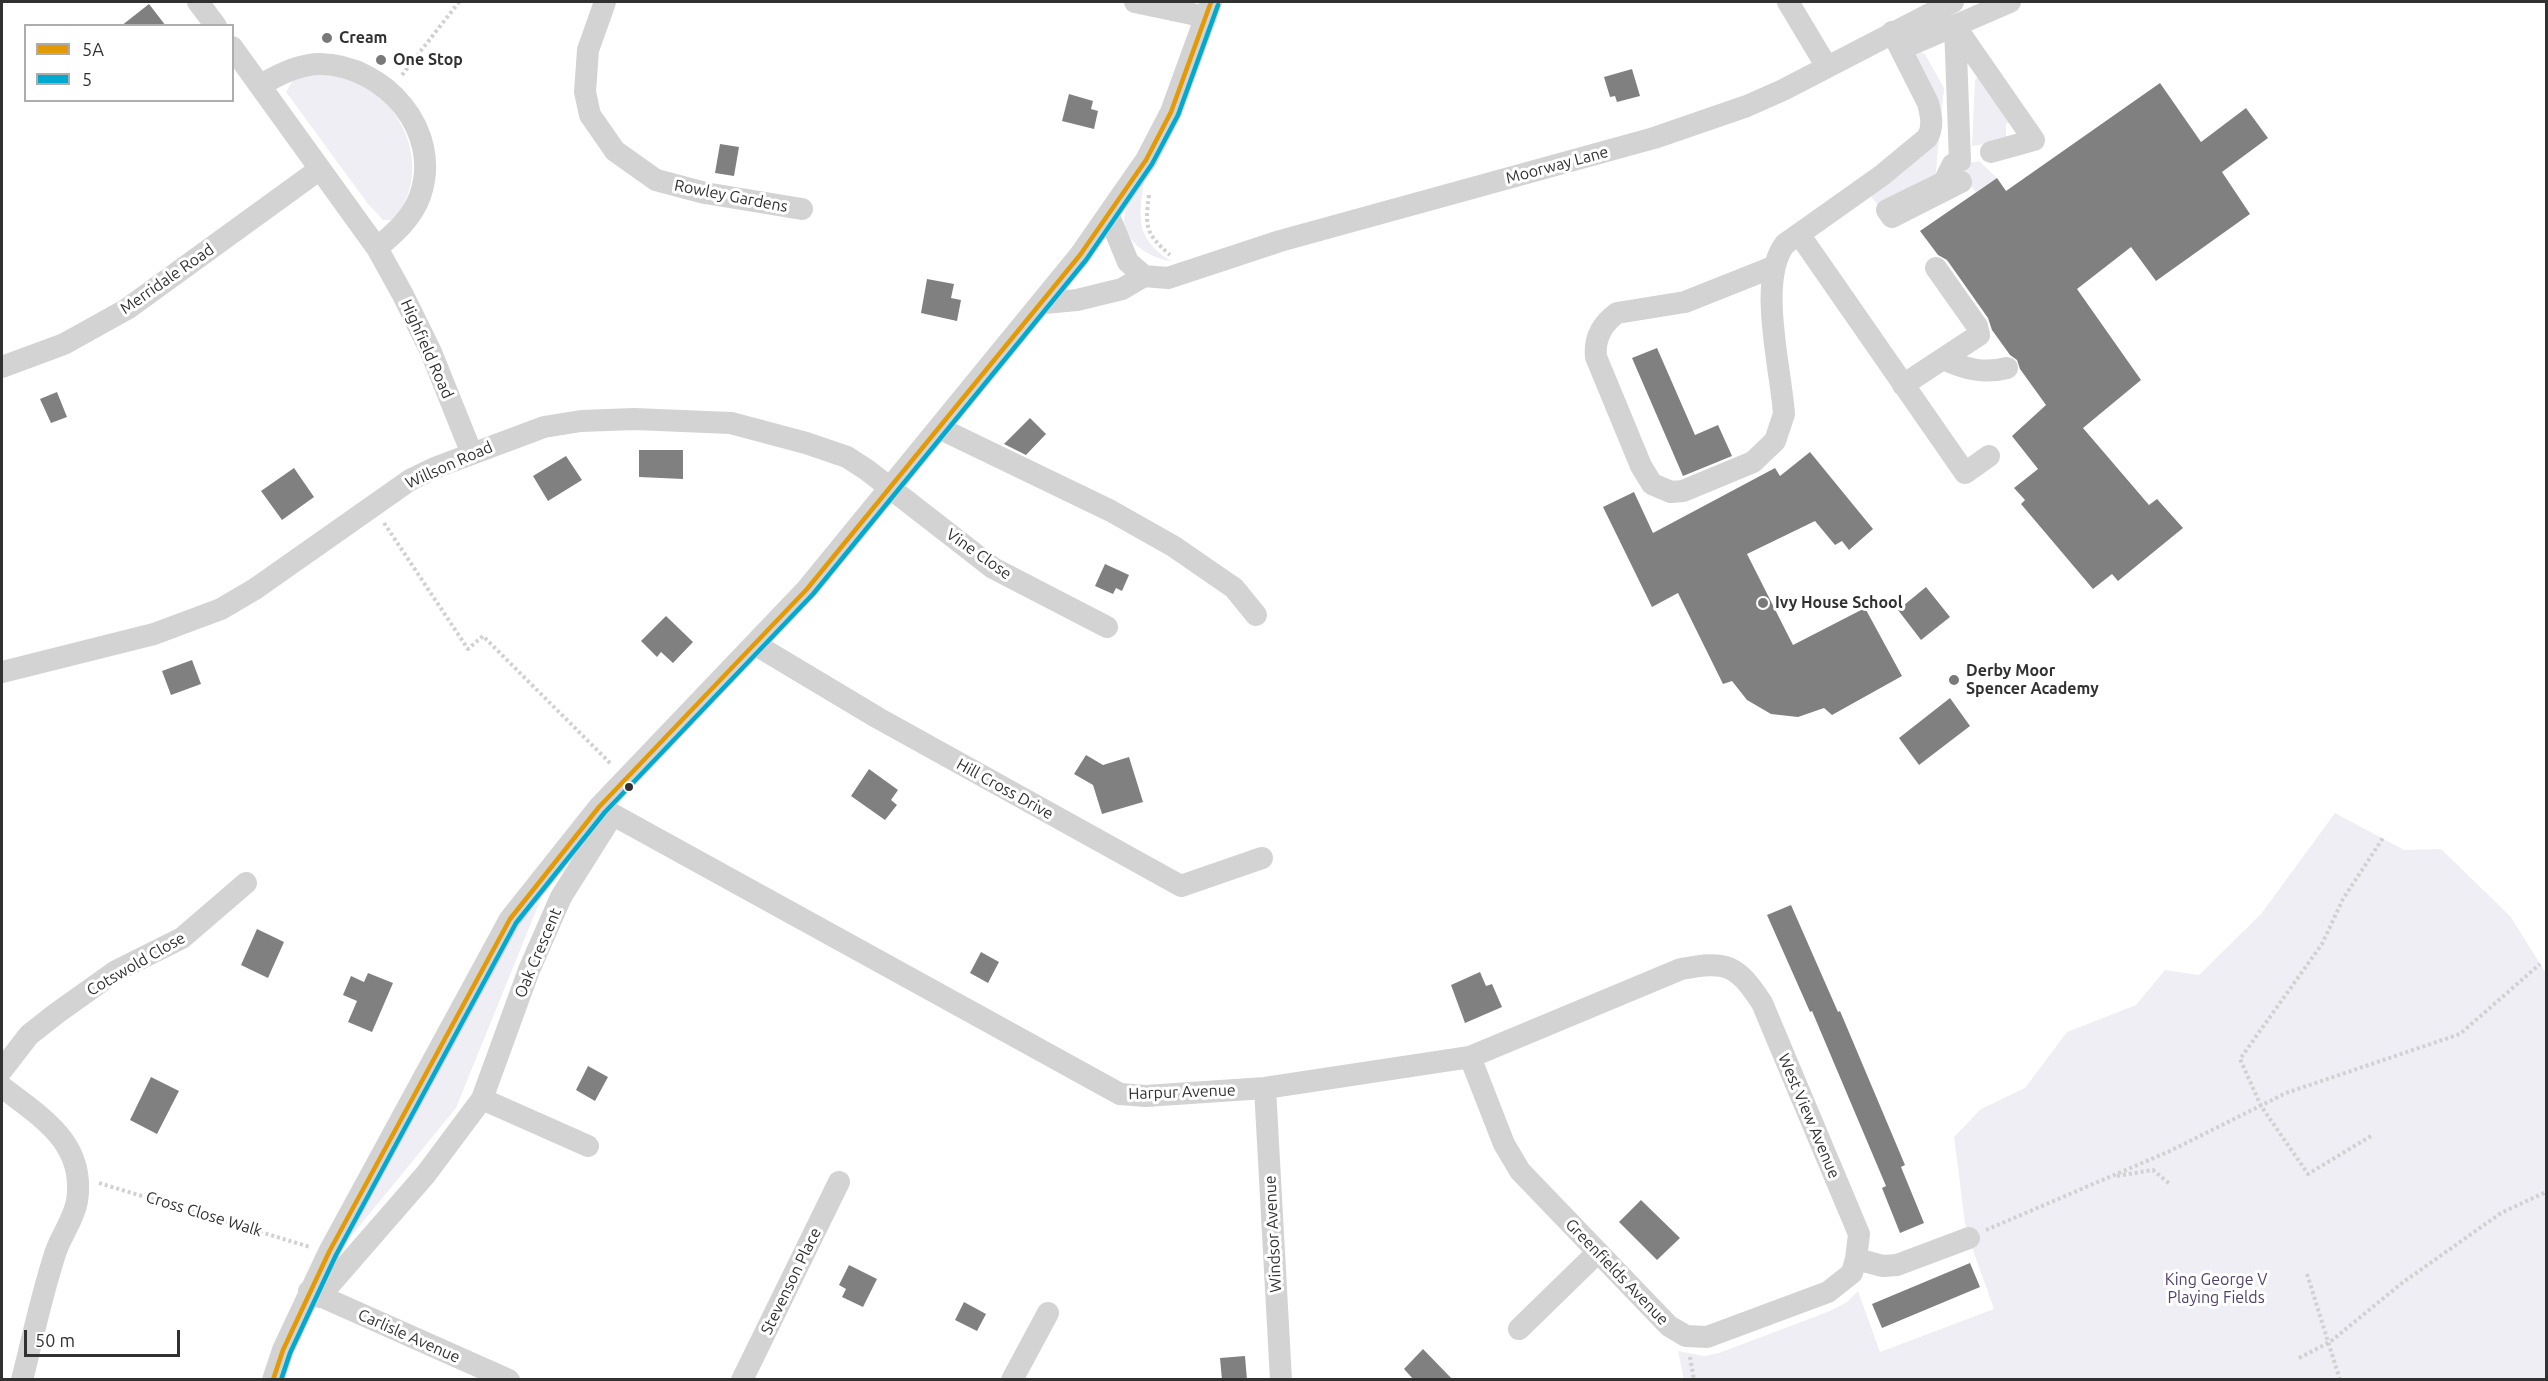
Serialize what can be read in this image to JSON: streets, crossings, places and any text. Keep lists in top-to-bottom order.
{
  "streets": {
    "street": [
      "Moorway Lane",
      "Rowley Gardens",
      "Merridale Road",
      "Highfield Road",
      "Willson Road",
      "Vine Close",
      "Hill Cross Drive",
      "Oak Crescent",
      "Cotswold Close",
      "Harpur Avenue",
      "West View Avenue",
      "Windsor Avenue",
      "Greenfields Avenue",
      "Stevenson Place",
      "Carlisle Avenue"
    ],
    "path": ["Cross Close Walk"]
  },
  "crossings": [
    ["Merridale Road", "Highfield Road"],
    ["Highfield Road", "Willson Road"],
    ["Willson Road", "Vine Close"],
    ["Oak Crescent", "Harpur Avenue"],
    ["Oak Crescent", "Carlisle Avenue"],
    ["Harpur Avenue", "West View Avenue"],
    ["Harpur Avenue", "Windsor Avenue"],
    ["Harpur Avenue", "Greenfields Avenue"],
    ["West View Avenue", "Greenfields Avenue"]
  ],
  "parks": ["King George V Playing Fields"],
  "places": [
    "Cream",
    "One Stop",
    "Ivy House School",
    "Derby Moor Spencer Academy"
  ],
  "lines": ["transit line 5A", "transit line 5"],
  "legend": ["5A", "5"],
  "scale_bar": "50 m"
}
